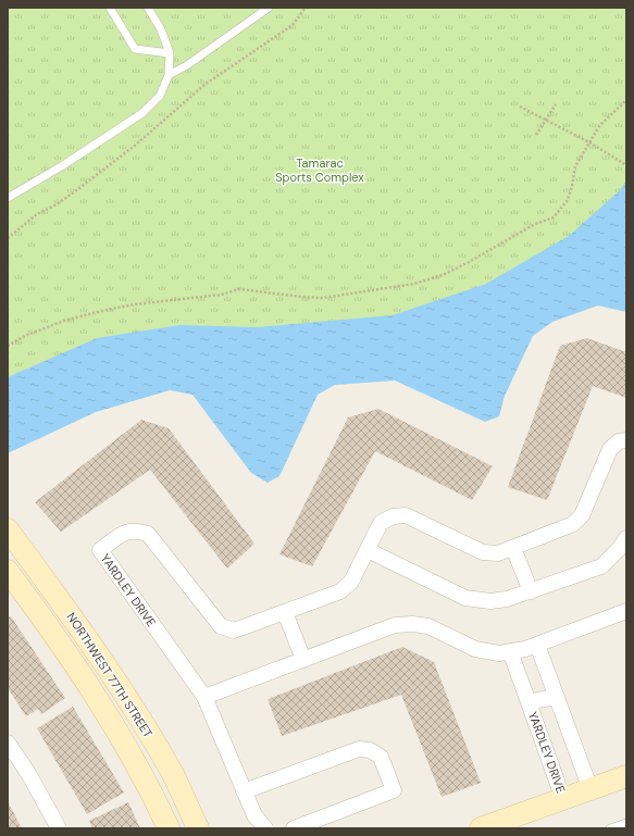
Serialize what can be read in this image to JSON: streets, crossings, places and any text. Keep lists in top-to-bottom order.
{
  "streets": {
    "street": ["YARDLEY DRIVE", "NORTHWEST 77TH STREET"]
  },
  "parks": ["Tamarac Sports Complex"]
}
